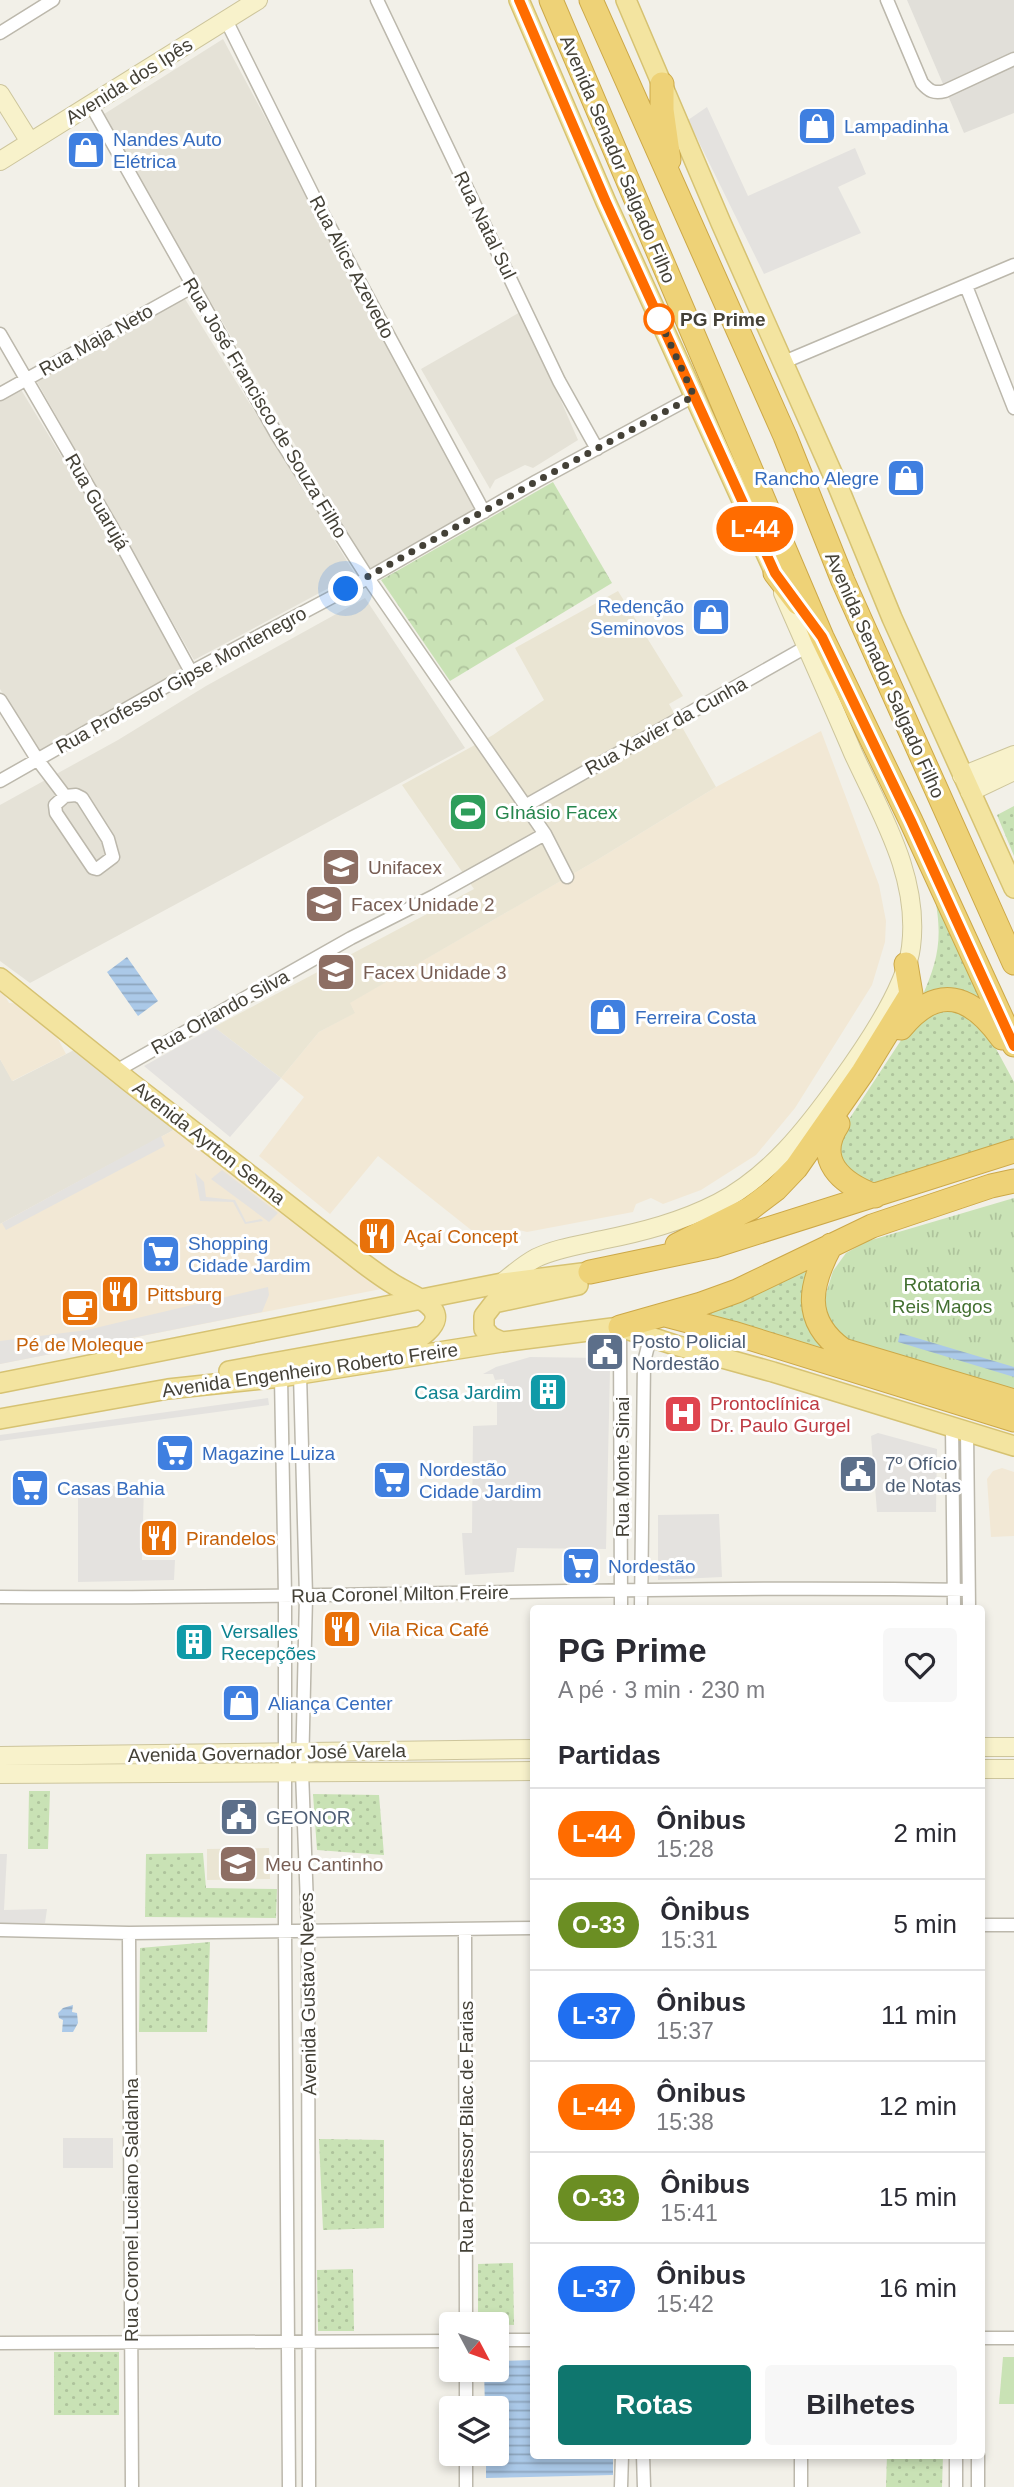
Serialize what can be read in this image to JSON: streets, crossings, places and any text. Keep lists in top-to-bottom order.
{
  "streets": {
    "highway": ["Avenida Senador Salgado Filho"],
    "main road": ["Avenida Ayrton Senna", "Avenida Engenheiro Roberto Freire"],
    "street": [
      "Avenida dos Ipês",
      "Rua Natal Sul",
      "Rua Alice Azevedo",
      "Rua Maja Neto",
      "Rua José Francisco de Souza Filho",
      "Rua Guarujá",
      "Rua Professor Gipse Montenegro",
      "Rua Xavier da Cunha",
      "Rua Orlando Silva",
      "Rua Monte Sinai",
      "Rua Coronel Milton Freire",
      "Avenida Governador José Varela",
      "Avenida Gustavo Neves",
      "Rua Professor Bilac de Farias",
      "Rua Coronel Luciano Saldanha"
    ]
  },
  "crossings": [
    ["Avenida dos Ipês", "Rua Alice Azevedo"],
    ["Avenida dos Ipês", "Rua José Francisco de Souza Filho"],
    ["Avenida Senador Salgado Filho", "Rua Professor Gipse Montenegro"],
    ["Avenida Senador Salgado Filho", "Rua Xavier da Cunha"],
    ["Avenida Senador Salgado Filho", "Avenida Engenheiro Roberto Freire"],
    ["Rua Natal Sul", "Rua Professor Gipse Montenegro"],
    ["Rua Alice Azevedo", "Rua Professor Gipse Montenegro"],
    ["Rua Maja Neto", "Rua José Francisco de Souza Filho"],
    ["Rua Maja Neto", "Rua Guarujá"],
    ["Rua José Francisco de Souza Filho", "Rua Professor Gipse Montenegro"],
    ["Rua José Francisco de Souza Filho", "Rua Xavier da Cunha"],
    ["Rua José Francisco de Souza Filho", "Rua Orlando Silva"],
    ["Rua Guarujá", "Rua Professor Gipse Montenegro"],
    ["Rua Orlando Silva", "Avenida Ayrton Senna"],
    ["Avenida Ayrton Senna", "Avenida Engenheiro Roberto Freire"],
    ["Avenida Engenheiro Roberto Freire", "Rua Monte Sinai"],
    ["Avenida Engenheiro Roberto Freire", "Avenida Gustavo Neves"],
    ["Rua Monte Sinai", "Rua Coronel Milton Freire"],
    ["Rua Coronel Milton Freire", "Avenida Gustavo Neves"],
    ["Avenida Governador José Varela", "Avenida Gustavo Neves"]
  ],
  "parks": ["Rotatoria Reis Magos"],
  "places": {
    "shop": [
      "Lampadinha",
      "Nandes Auto Elétrica",
      "Rancho Alegre",
      "Redenção Seminovos",
      "Ferreira Costa",
      "Aliança Center"
    ],
    "other": ["PG Prime"],
    "sports": ["GInásio Facex"],
    "school or university": [
      "Unifacex",
      "Facex Unidade 2",
      "Facex Unidade 3",
      "Meu Cantinho"
    ],
    "restaurant": [
      "Açaí Concept",
      "Pittsburg",
      "Pirandelos",
      "Vila Rica Café"
    ],
    "supermarket": [
      "Shopping Cidade Jardim",
      "Magazine Luiza",
      "Nordestão Cidade Jardim",
      "Casas Bahia",
      "Nordestão"
    ],
    "cafe": ["Pé de Moleque"],
    "public building": ["Posto Policial Nordestão", "7º Ofício de Notas", "GEONOR"],
    "building": ["Casa Jardim", "Versalles Recepções"],
    "hospital": ["Prontoclínica Dr. Paulo Gurgel"]
  },
  "lines": ["bus line L-44"],
  "north": "bottom right",
  "page": {
    "on_map": "L-44",
    "heading": [
      ["PG Prime", "A pé · 3 min · 230 m"],
      "Partidas"
    ],
    "list": [
      {
        "mark": "L-44",
        "name": "Ônibus",
        "note": "15:28",
        "value": "2 min"
      },
      {
        "mark": "O-33",
        "name": "Ônibus",
        "note": "15:31",
        "value": "5 min"
      },
      {
        "mark": "L-37",
        "name": "Ônibus",
        "note": "15:37",
        "value": "11 min"
      },
      {
        "mark": "L-44",
        "name": "Ônibus",
        "note": "15:38",
        "value": "12 min"
      },
      {
        "mark": "O-33",
        "name": "Ônibus",
        "note": "15:41",
        "value": "15 min"
      },
      {
        "mark": "L-37",
        "name": "Ônibus",
        "note": "15:42",
        "value": "16 min"
      }
    ],
    "buttons": ["Rotas", "Bilhetes"]
  }
}
